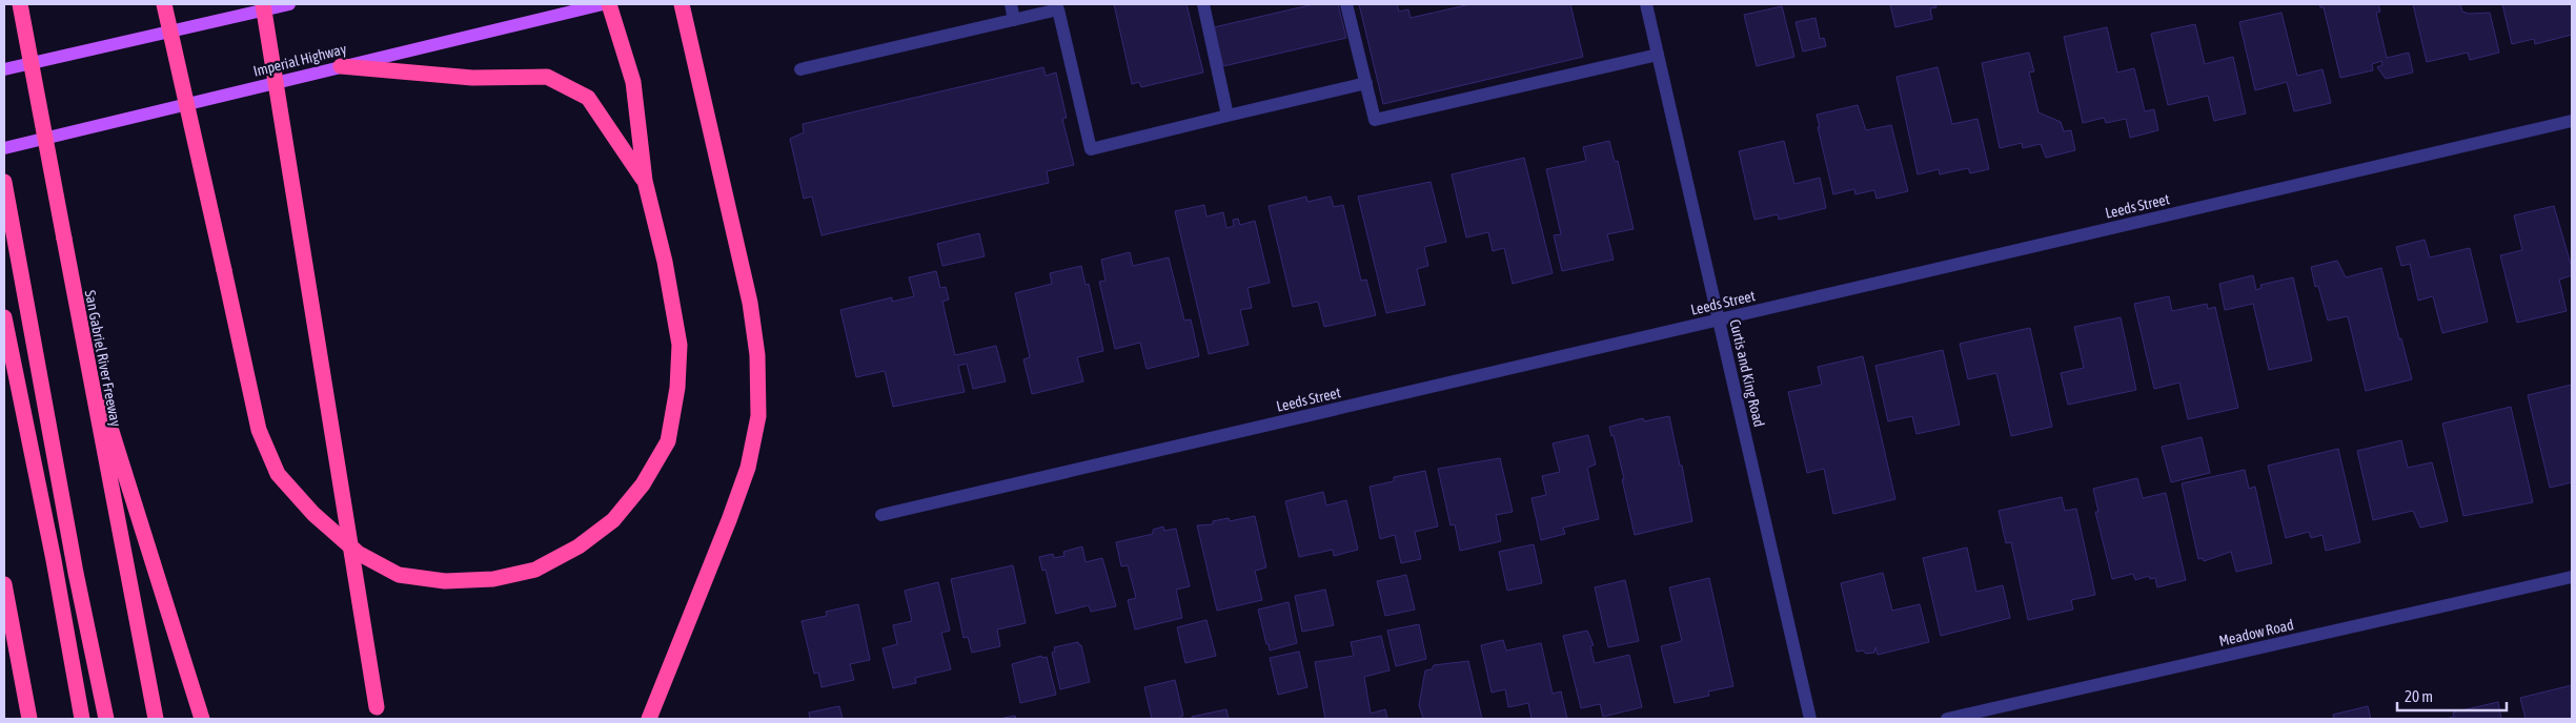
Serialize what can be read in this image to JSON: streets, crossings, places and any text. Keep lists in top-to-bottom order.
{
  "streets": {
    "highway": ["San Gabriel River Freeway"],
    "main road": ["Imperial Highway"],
    "street": ["Leeds Street", "Curtis and King Road", "Meadow Road"]
  },
  "crossings": [
    ["Leeds Street", "Curtis and King Road"]
  ],
  "scale_bar": "20 m"
}
